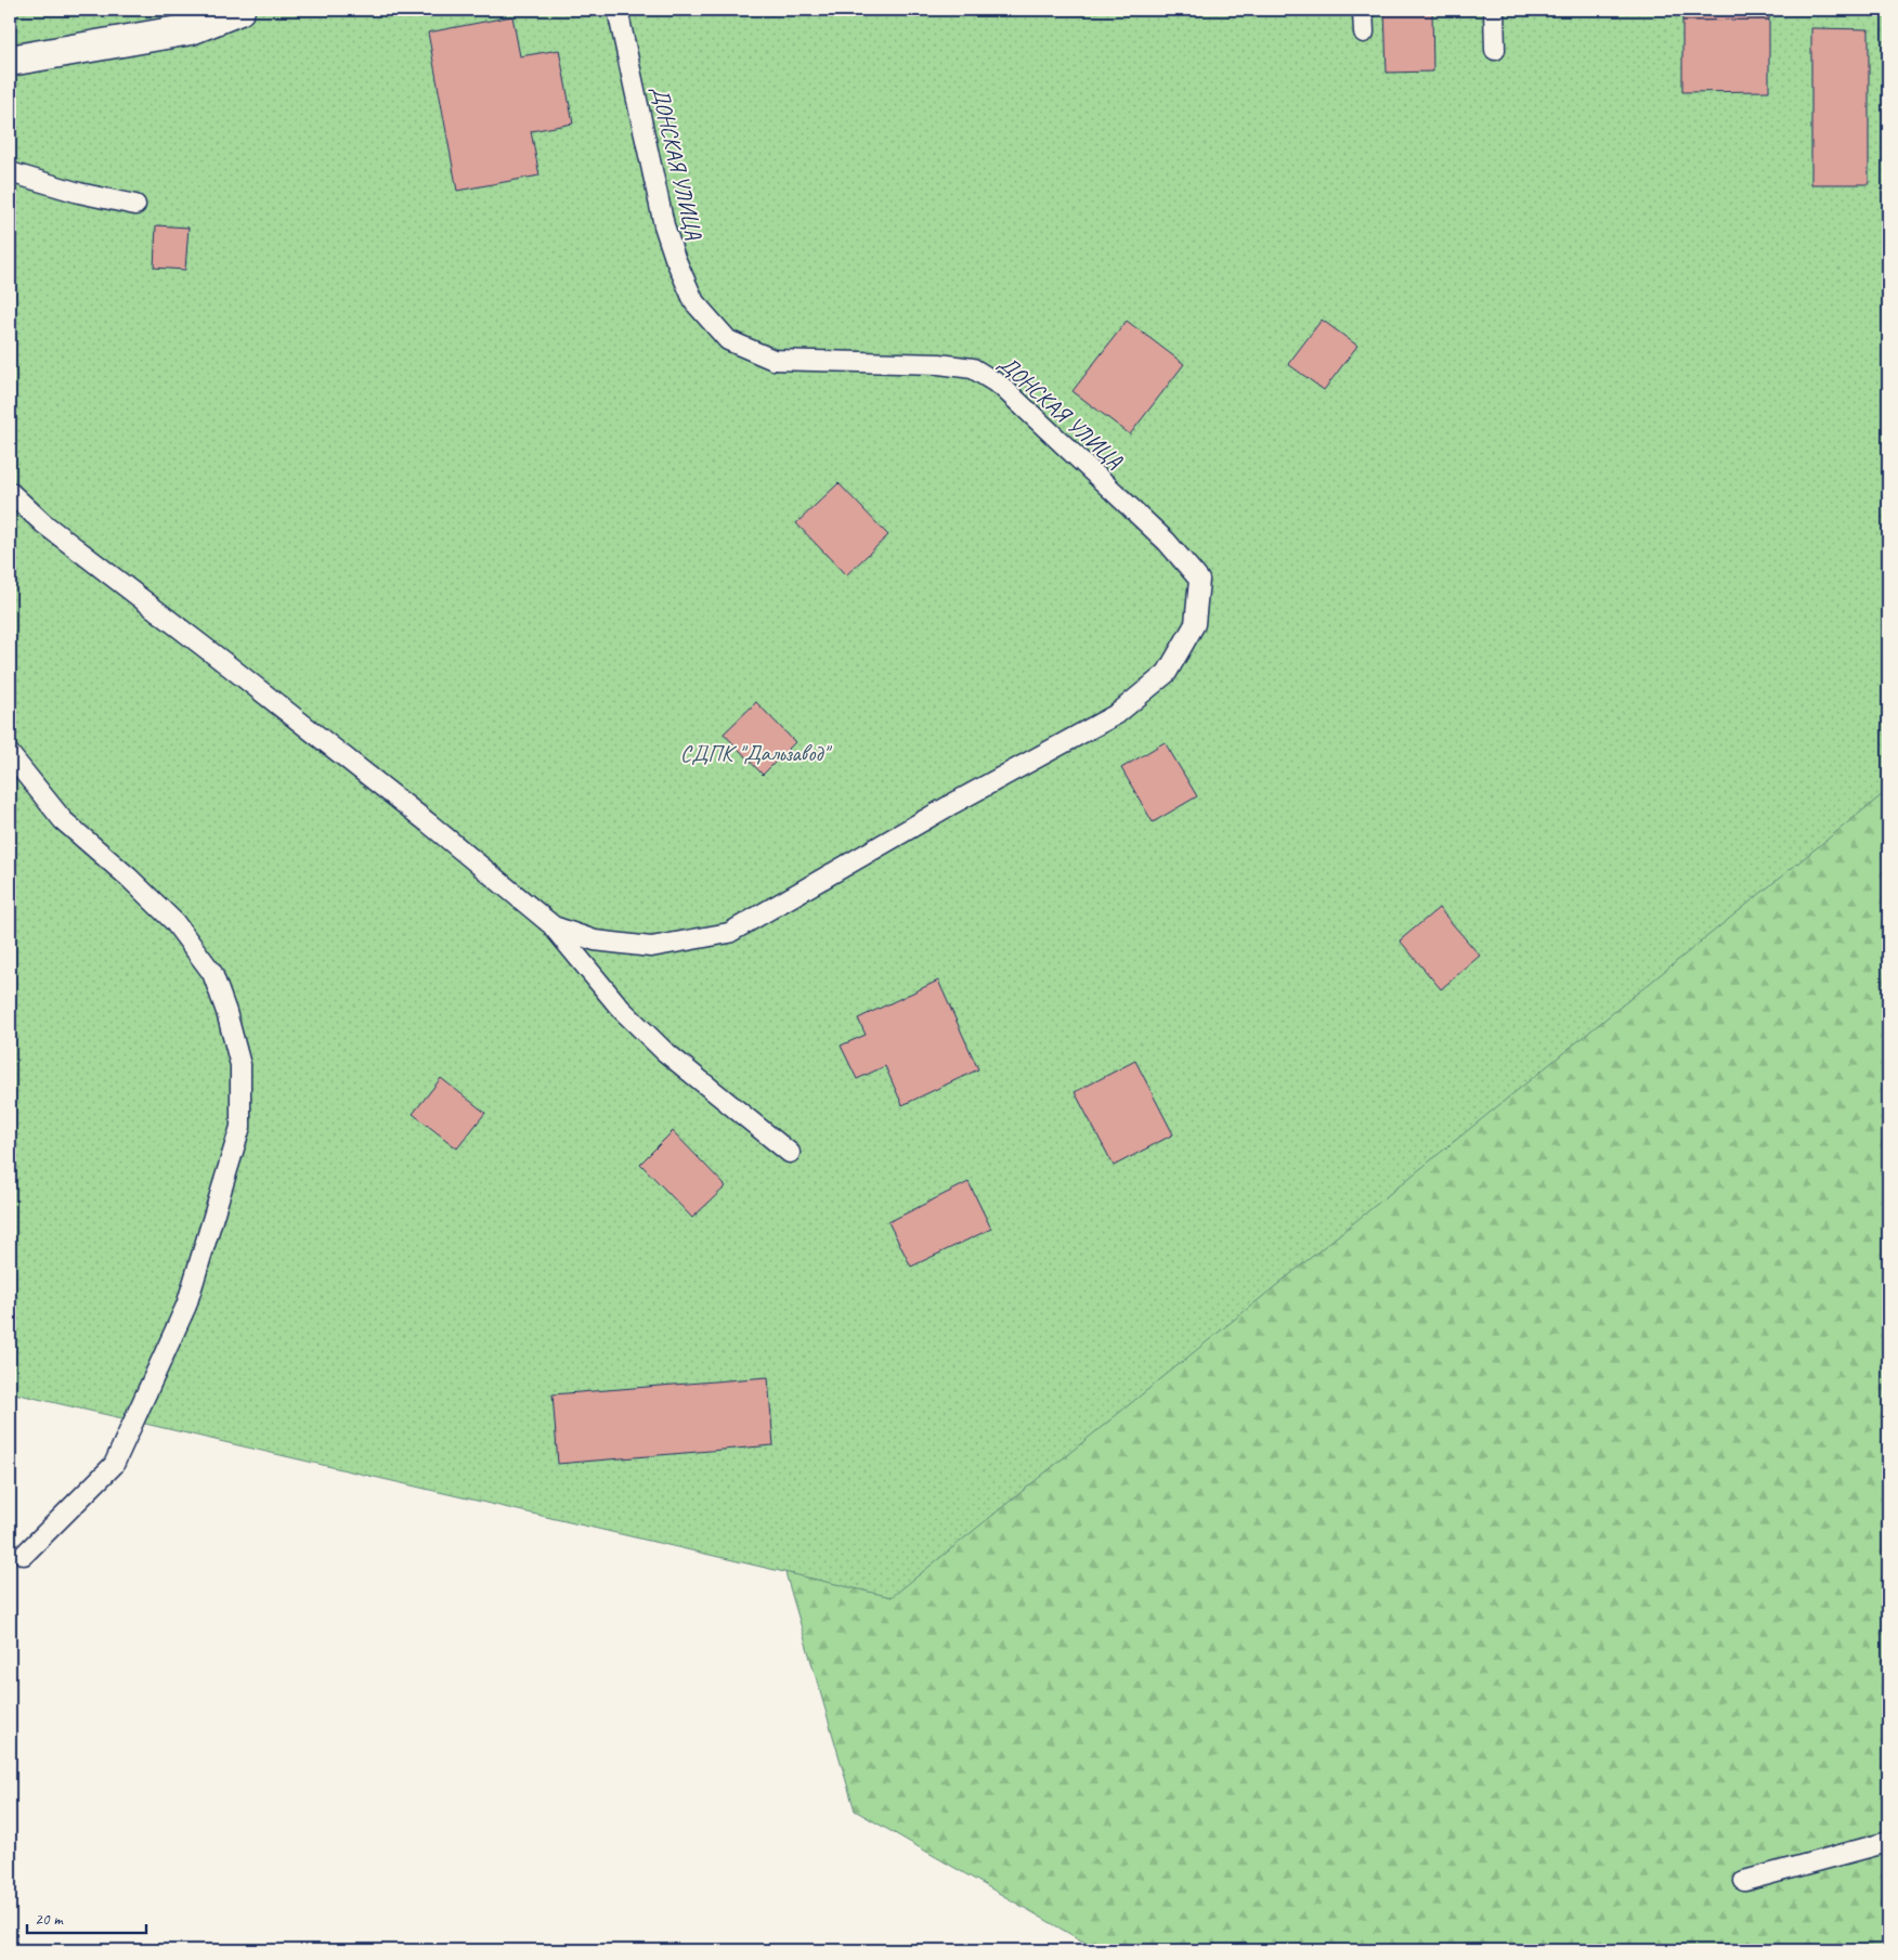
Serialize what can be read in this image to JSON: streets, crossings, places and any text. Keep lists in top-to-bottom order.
{
  "streets": {
    "lane": ["ДОНСКАЯ УЛИЦА"]
  },
  "parks": ["СДПК \"Дальзавод\""],
  "scale_bar": "20 m"
}
